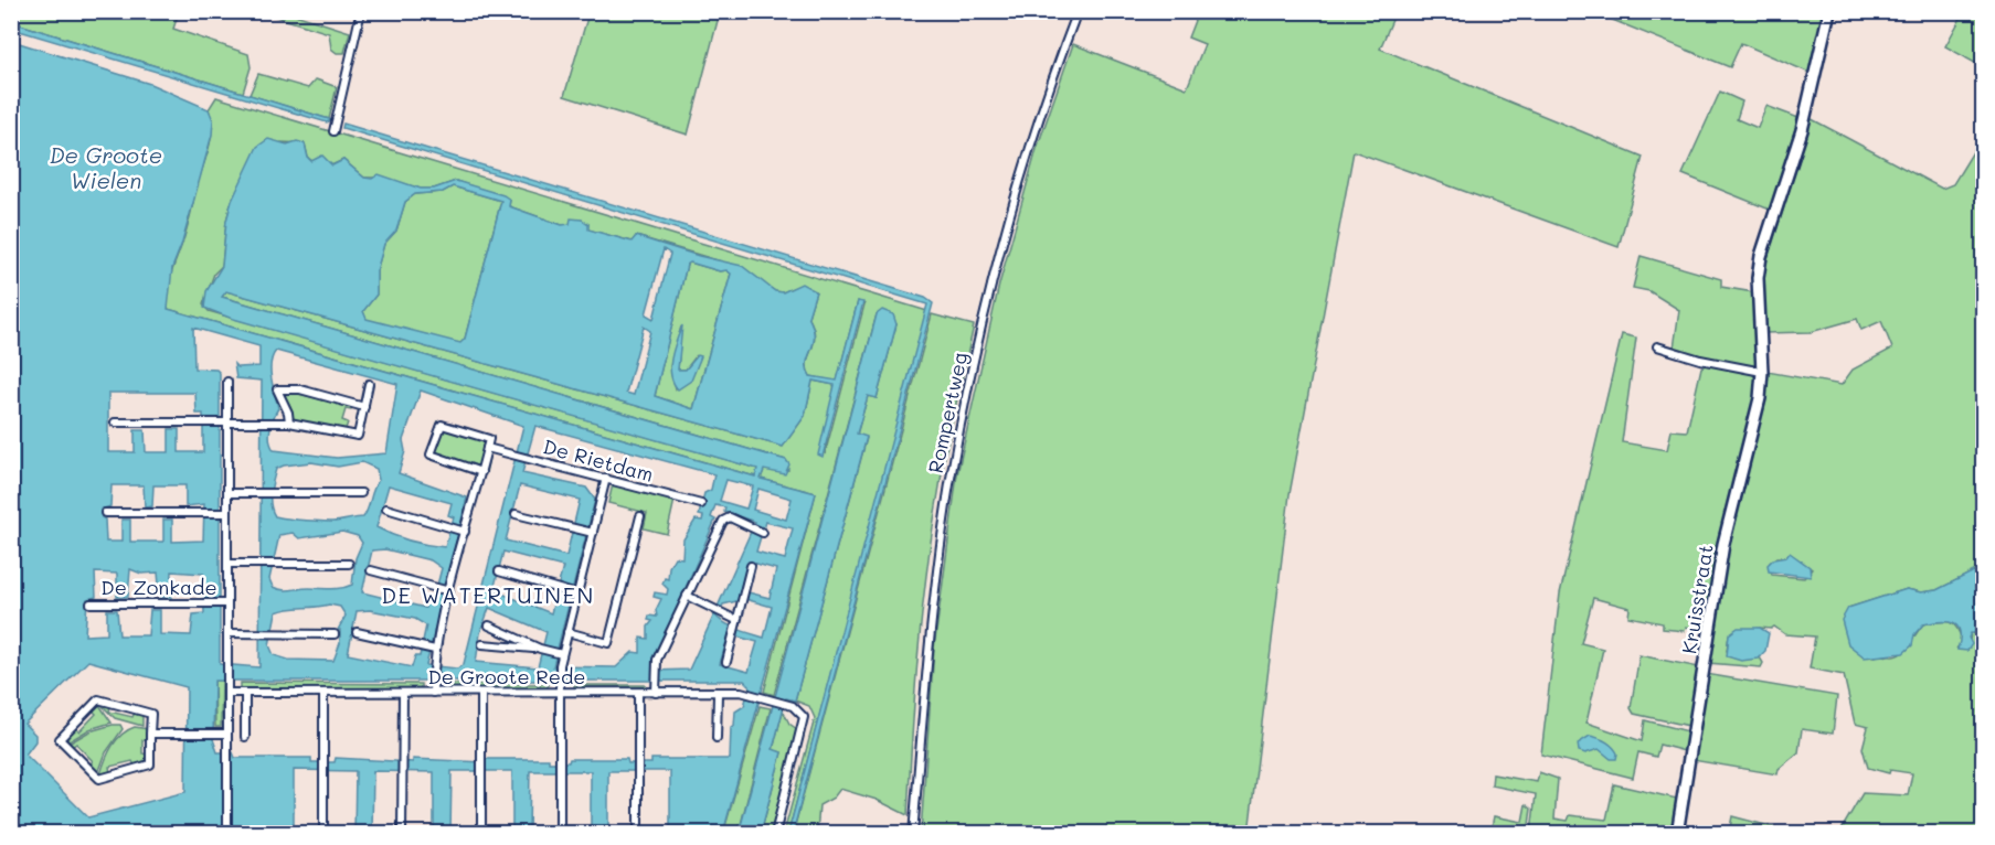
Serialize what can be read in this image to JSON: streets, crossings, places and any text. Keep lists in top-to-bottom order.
{
  "streets": {
    "street": [
      "Rompertweg",
      "De Rietdam",
      "De Zonkade",
      "Kruisstraat",
      "De Groote Rede"
    ]
  },
  "crossings": [
    ["De Zonkade", "De Groote Rede"]
  ],
  "districts": ["DE WATERTUINEN"],
  "water": ["De Groote Wielen"]
}
